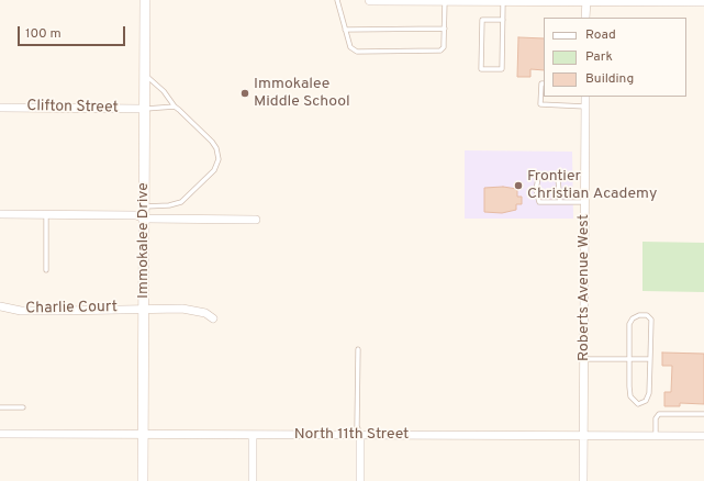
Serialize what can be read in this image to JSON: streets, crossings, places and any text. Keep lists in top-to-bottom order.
{
  "streets": {
    "street": [
      "Clifton Street",
      "Immokalee Drive",
      "Roberts Avenue West",
      "Charlie Court",
      "North 11th Street"
    ]
  },
  "crossings": [
    ["Clifton Street", "Immokalee Drive"],
    ["Immokalee Drive", "Charlie Court"],
    ["Immokalee Drive", "North 11th Street"],
    ["Roberts Avenue West", "North 11th Street"]
  ],
  "places": ["Immokalee Middle School", "Frontier Christian Academy"],
  "legend": ["Road", "Park", "Building"],
  "scale_bar": "100 m"
}
